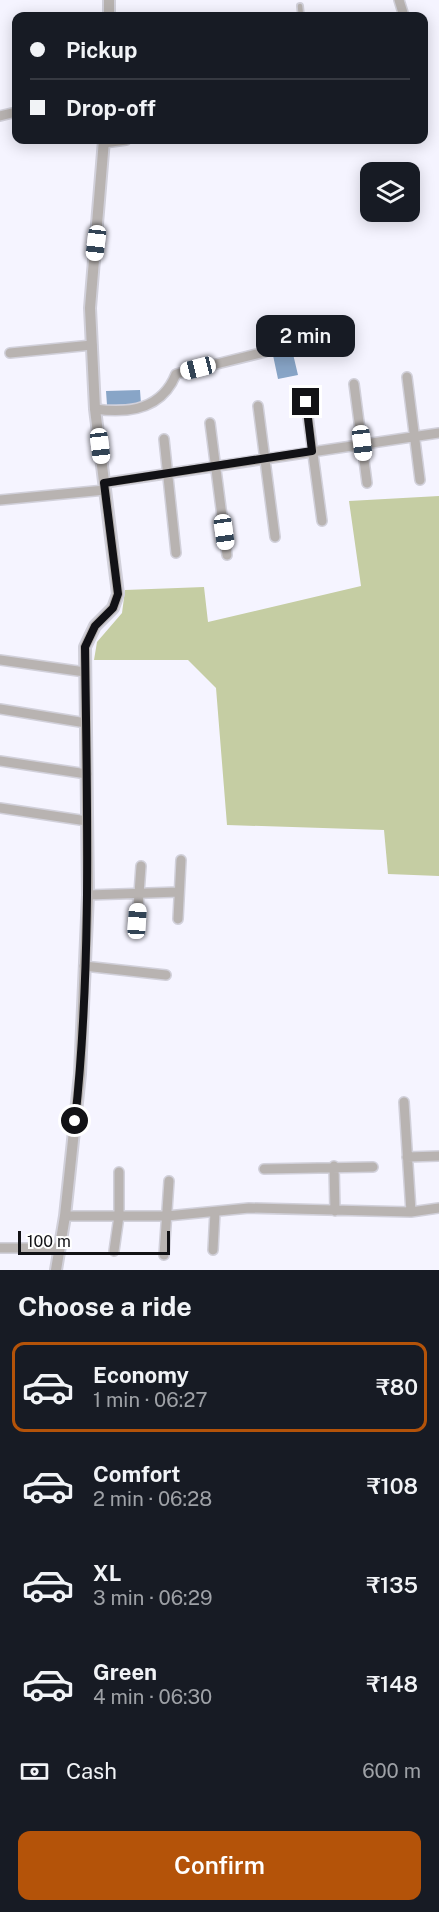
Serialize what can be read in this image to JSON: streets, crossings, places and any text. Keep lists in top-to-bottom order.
{
  "scale_bar": "100 m",
  "page": {
    "banner": ["Pickup", "Drop-off"],
    "bubble": "2 min",
    "scale": "100 m",
    "heading": "Choose a ride",
    "list": [
      {
        "name": "Economy",
        "note": "1 min · 06:27",
        "value": "₹80"
      },
      {
        "name": "Comfort",
        "note": "2 min · 06:28",
        "value": "₹108"
      },
      {
        "name": "XL",
        "note": "3 min · 06:29",
        "value": "₹135"
      },
      {
        "name": "Green",
        "note": "4 min · 06:30",
        "value": "₹148"
      }
    ],
    "pay": ["Cash", "600 m"],
    "buttons": "Confirm"
  }
}
